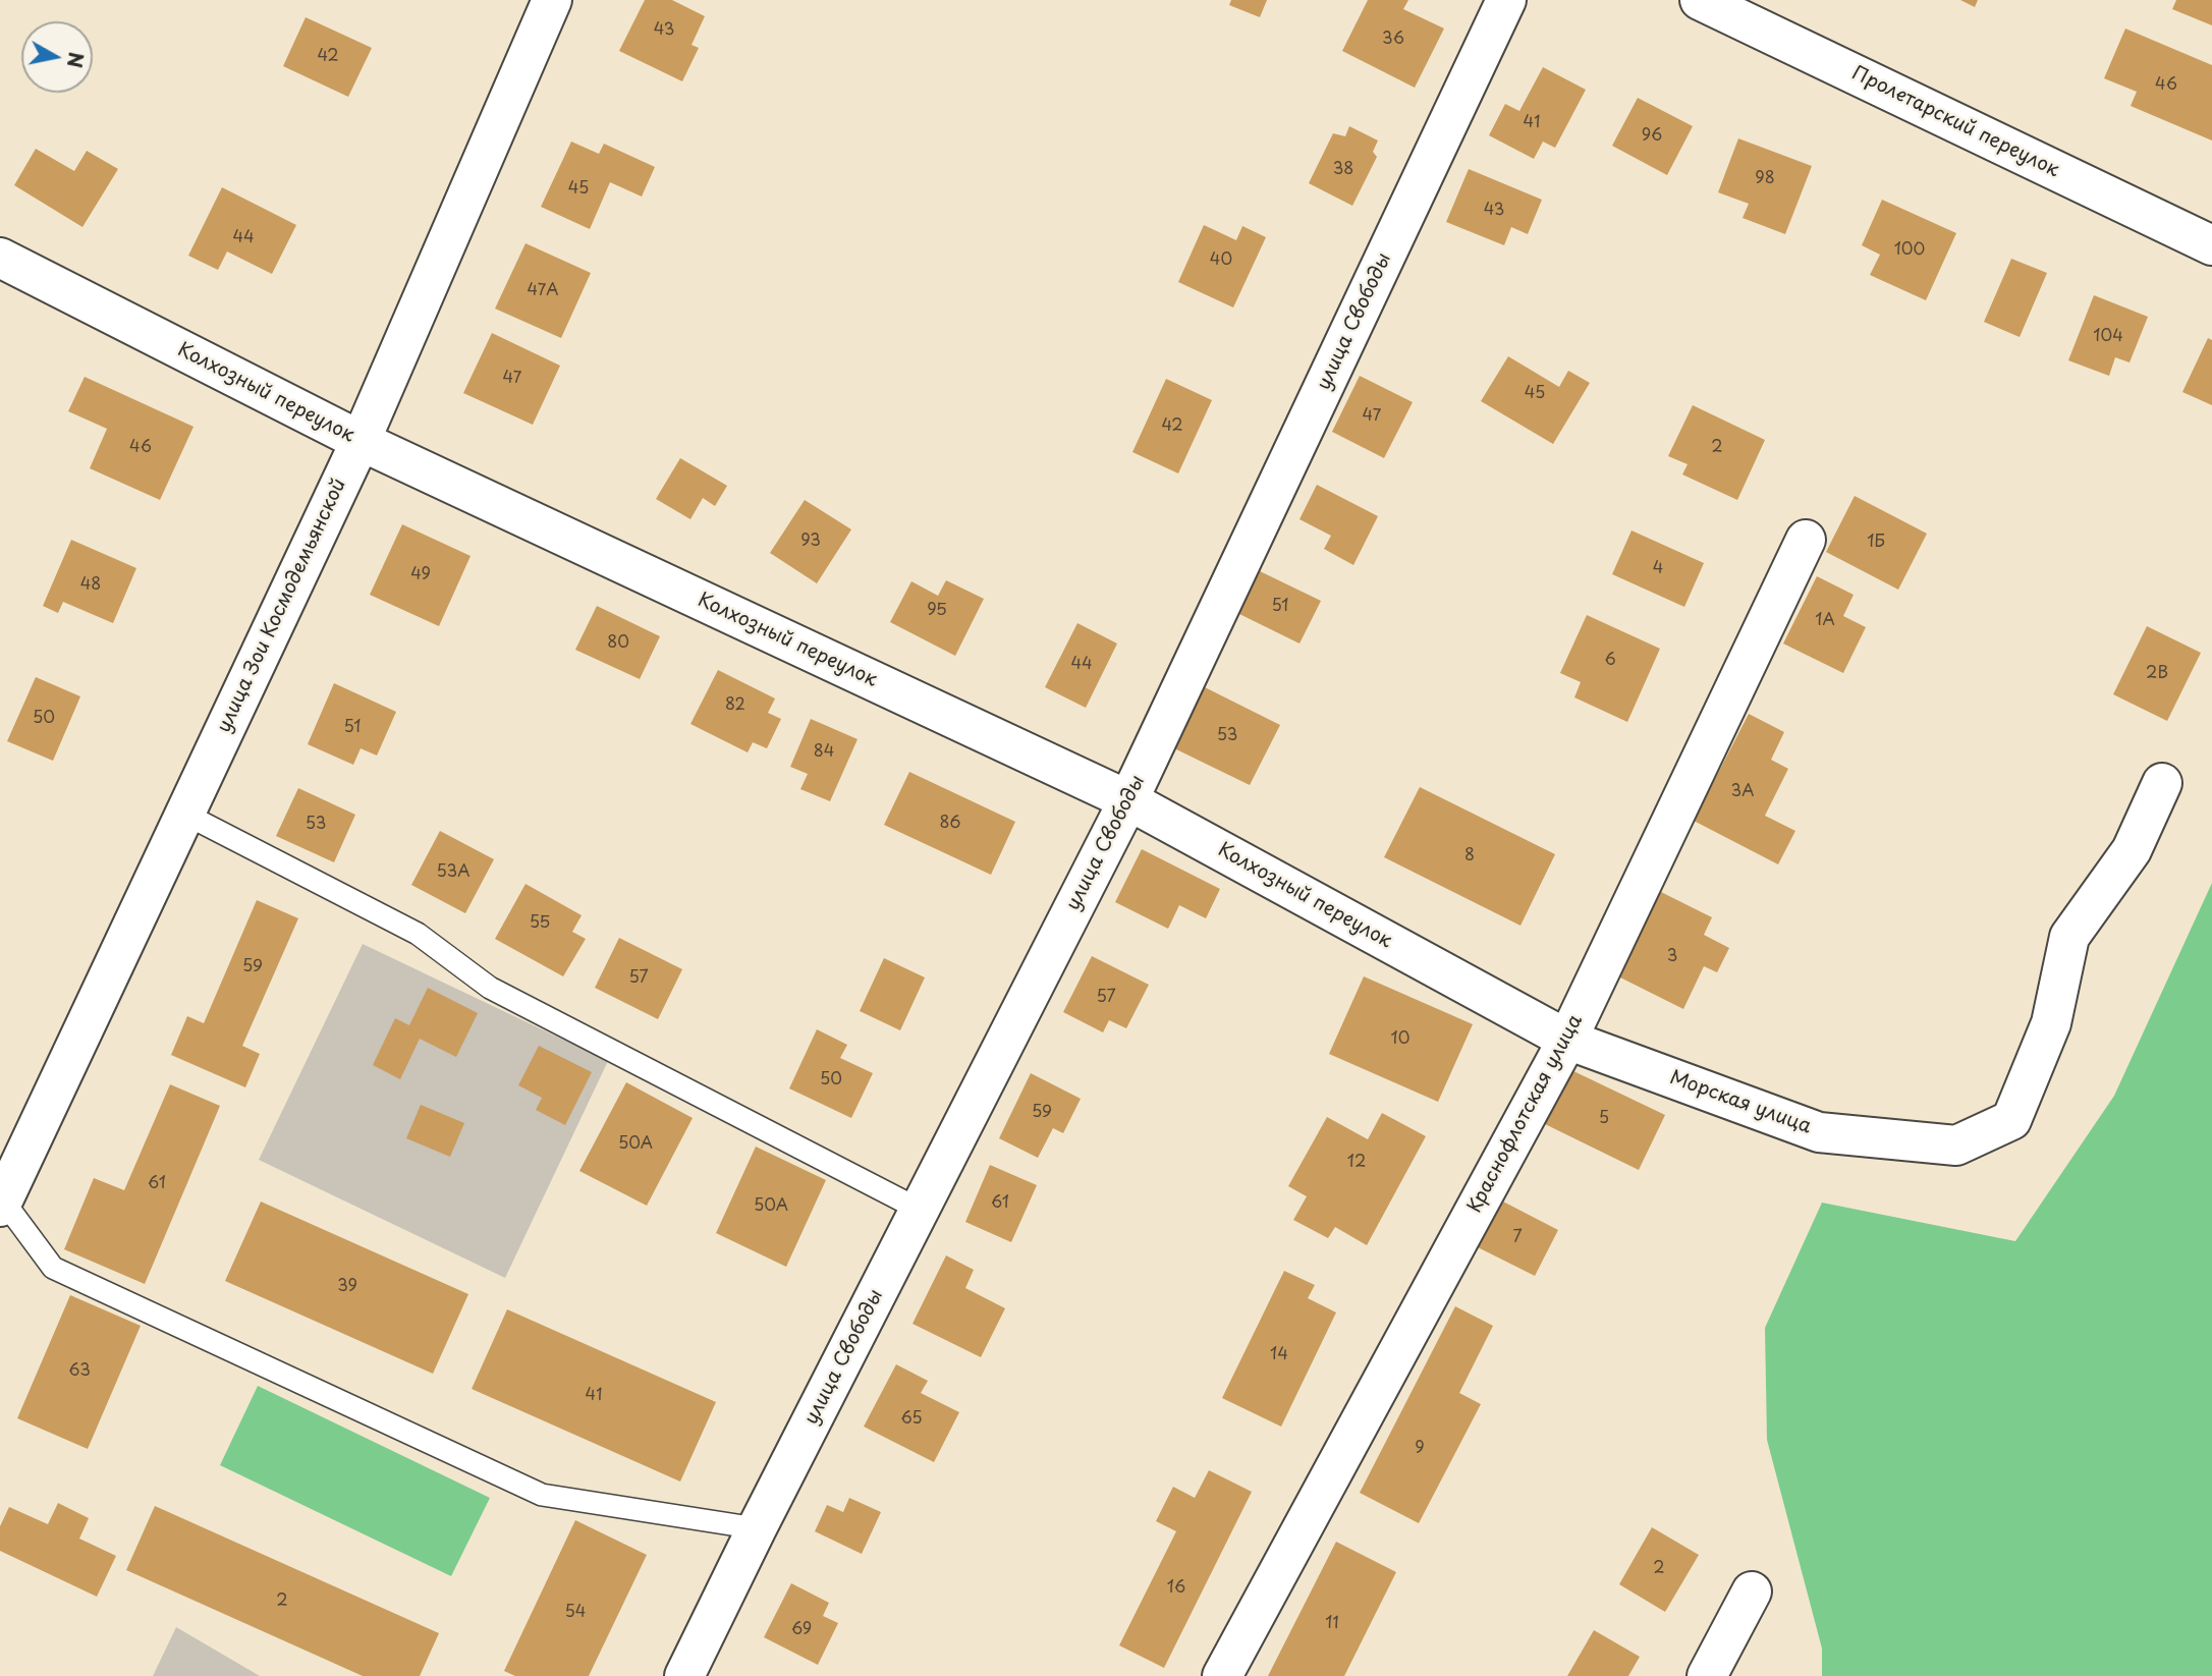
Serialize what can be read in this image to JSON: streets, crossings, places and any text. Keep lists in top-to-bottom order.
{
  "streets": {
    "street": [
      "Пролетарский переулок",
      "улица Свободы",
      "Колхозный переулок",
      "улица Зои Космодемьянской",
      "Морская улица",
      "Краснофлотская улица"
    ]
  },
  "crossings": [
    ["улица Свободы", "Колхозный переулок"],
    ["Колхозный переулок", "улица Зои Космодемьянской"],
    ["Колхозный переулок", "Морская улица"],
    ["Колхозный переулок", "Краснофлотская улица"],
    ["Морская улица", "Краснофлотская улица"]
  ],
  "house_numbers": [
    "43",
    "36",
    "42",
    "46",
    "41",
    "96",
    "38",
    "98",
    "45",
    "43",
    "44",
    "100",
    "40",
    "47А",
    "104",
    "47",
    "45",
    "47",
    "42",
    "46",
    "2",
    "93",
    "1Б",
    "4",
    "49",
    "48",
    "51",
    "95",
    "1А",
    "80",
    "6",
    "44",
    "2В",
    "82",
    "50",
    "51",
    "53",
    "84",
    "3А",
    "86",
    "53",
    "8",
    "53А",
    "55",
    "3",
    "59",
    "57",
    "57",
    "10",
    "50",
    "59",
    "5",
    "50А",
    "12",
    "61",
    "61",
    "50А",
    "7",
    "39",
    "14",
    "63",
    "41",
    "65",
    "9",
    "2",
    "16",
    "2",
    "54",
    "11",
    "69"
  ],
  "north": "right"
}
